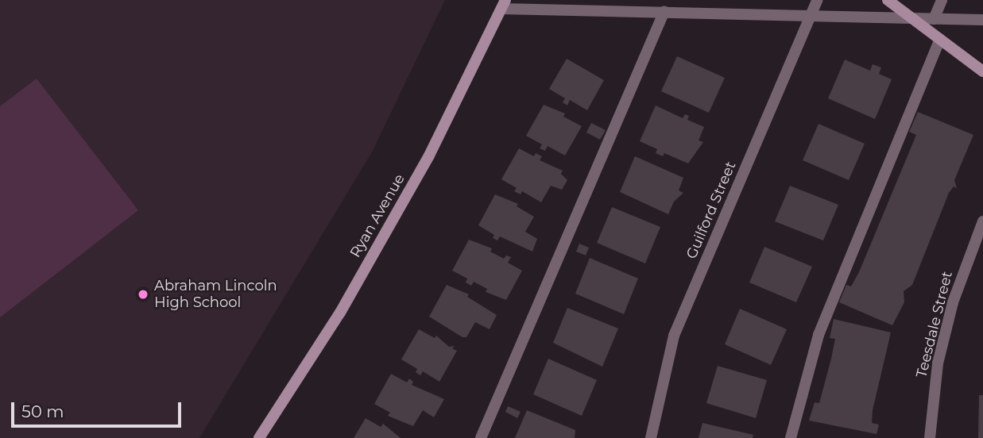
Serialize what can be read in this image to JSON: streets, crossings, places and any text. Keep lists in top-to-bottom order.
{
  "streets": {
    "street": ["Guilford Street", "Ryan Avenue", "Teesdale Street"]
  },
  "places": ["Abraham Lincoln High School"],
  "scale_bar": "50 m"
}
